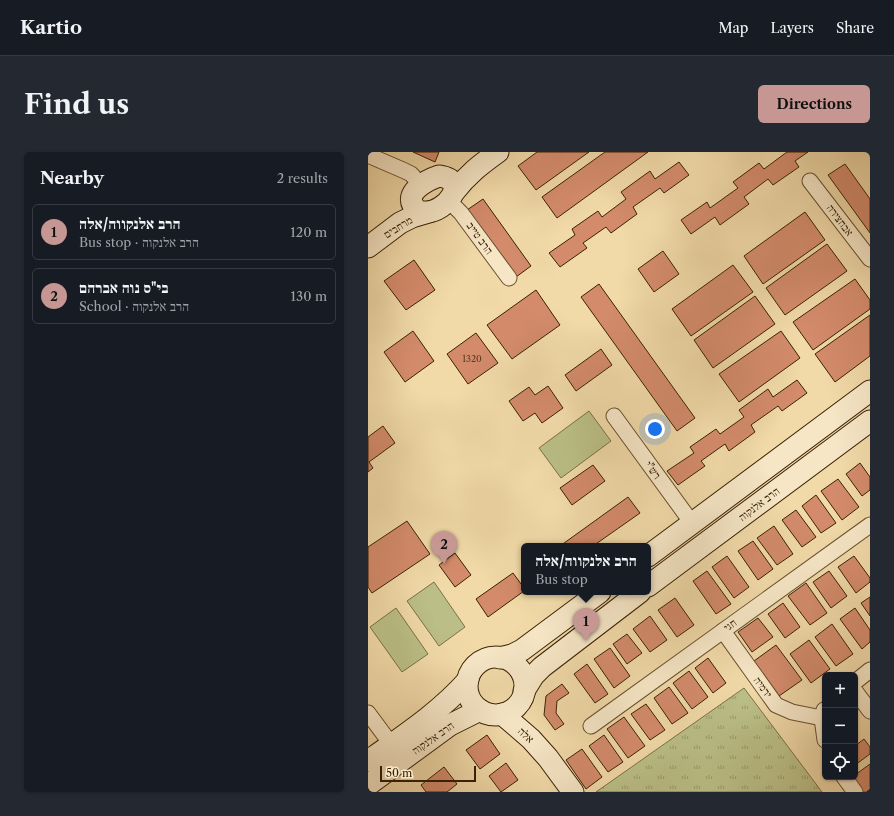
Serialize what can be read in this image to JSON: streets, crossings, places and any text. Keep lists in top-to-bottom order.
{
  "streets": {
    "main road": ["מרחבים", "הרב אלנקוה", "אלה"],
    "street": [
      "אבחצירה",
      "הרב טייב",
      "רש\"י",
      "חגי",
      "ירמיה"
    ]
  },
  "crossings": [
    ["מרחבים", "הרב טייב"],
    ["הרב אלנקוה", "אלה"],
    ["חגי", "ירמיה"]
  ],
  "house_numbers": ["1320"],
  "scale_bar": "50 m",
  "page": {
    "header": "Kartio",
    "nav": ["Map", "Layers", "Share"],
    "buttons": "Directions",
    "title": "Find us",
    "heading": ["Nearby", "2 results"],
    "list": [
      {
        "mark": "1",
        "name": "הרב אלנקווה/אלה",
        "note": "Bus stop · הרב אלנקוה",
        "value": "120 m"
      },
      {
        "mark": "2",
        "name": "בי\"ס נוה אברהם",
        "note": "School · הרב אלנקוה",
        "value": "130 m"
      }
    ],
    "pins": ["2", "1"],
    "popup": ["הרב אלנקווה/אלה", "Bus stop"],
    "map_buttons": ["+", "−"],
    "scale": "50 m"
  }
}
